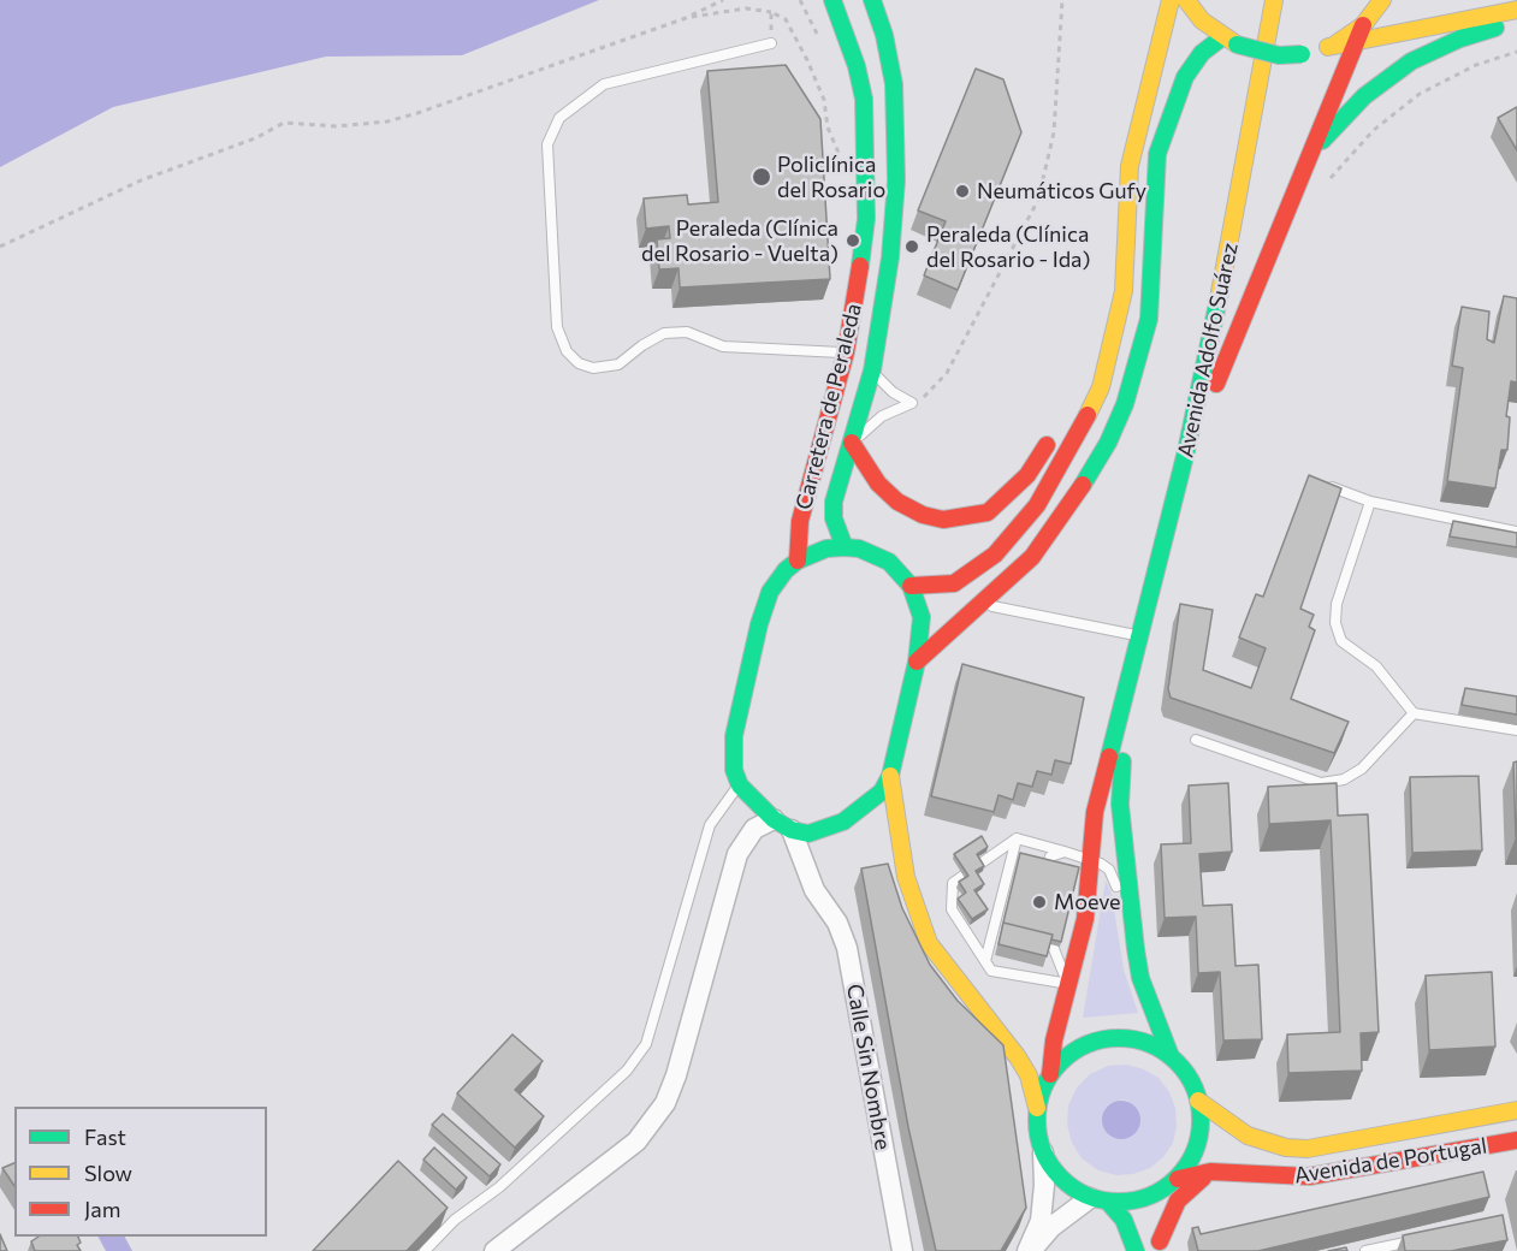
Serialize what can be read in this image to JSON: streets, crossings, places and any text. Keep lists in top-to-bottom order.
{
  "streets": {
    "main road": ["Avenida Adolfo Suárez", "Carretera de Peraleda", "Avenida de Portugal"],
    "street": ["Calle Sin Nombre"]
  },
  "crossings": [
    ["Avenida Adolfo Suárez", "Avenida de Portugal"],
    ["Carretera de Peraleda", "Calle Sin Nombre"]
  ],
  "places": [
    "Policlínica del Rosario",
    "Neumáticos Gufy",
    "Peraleda (Clínica del Rosario - Vuelta)",
    "Peraleda (Clínica del Rosario - Ida)",
    "Moeve"
  ],
  "legend": ["Fast", "Slow", "Jam"]
}
